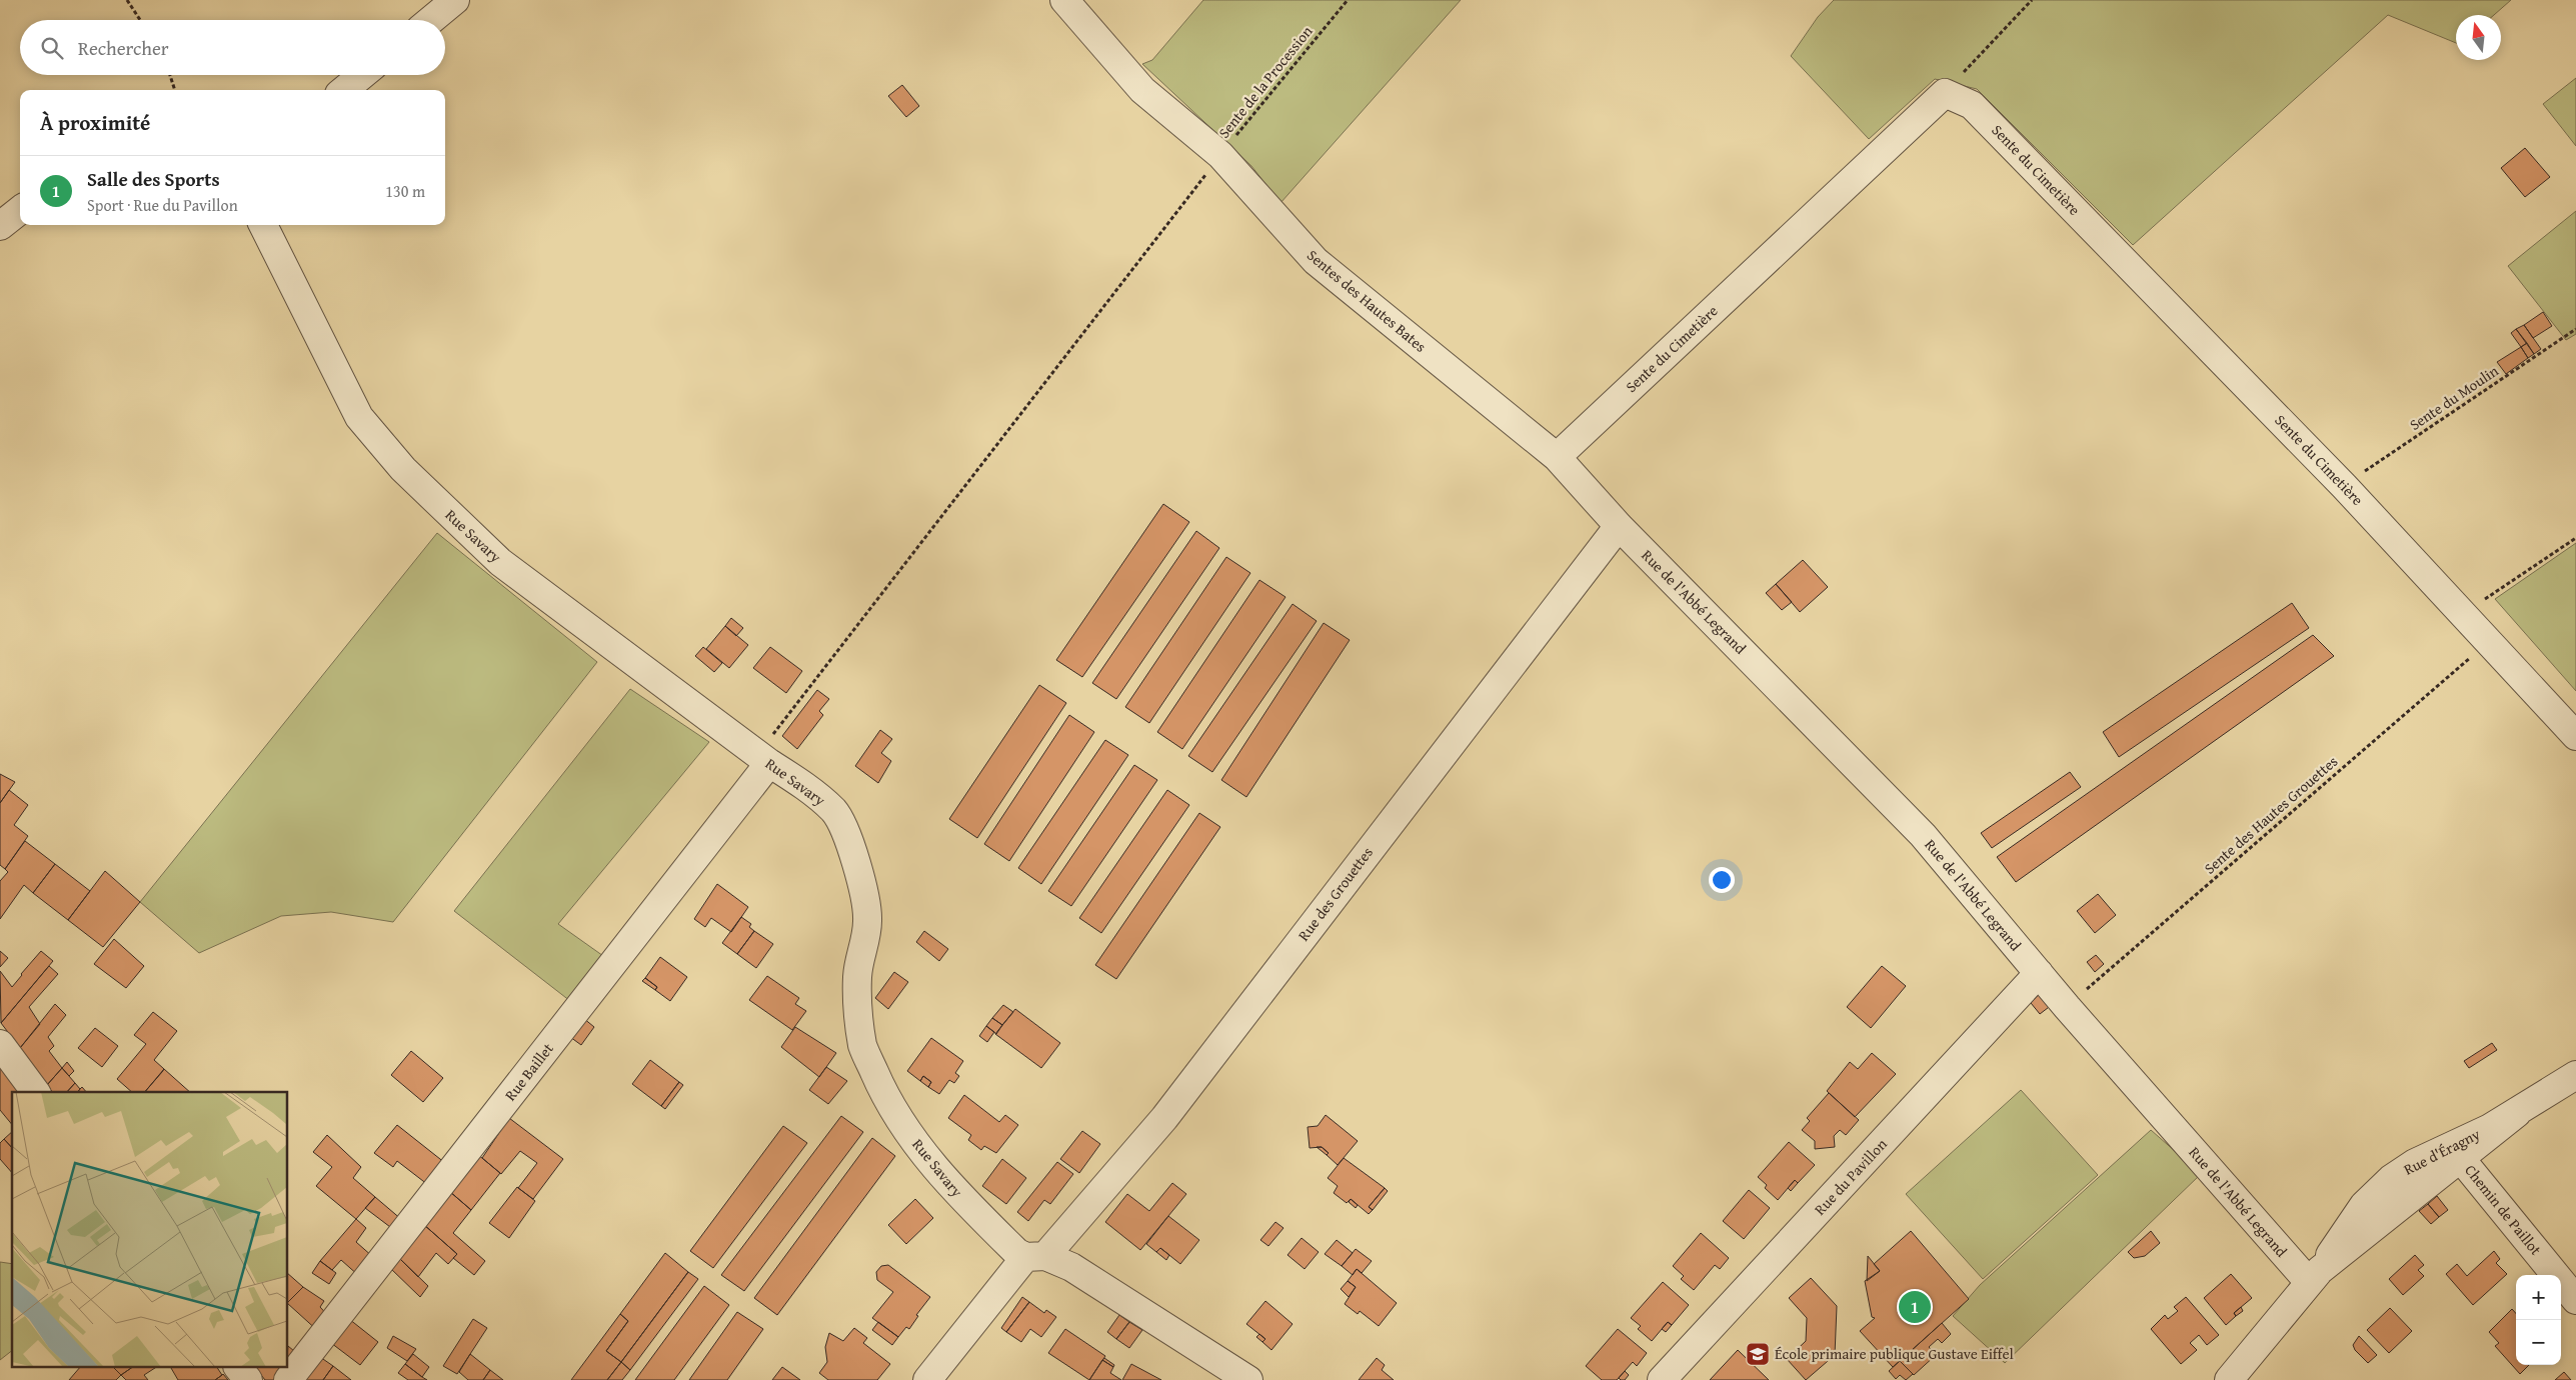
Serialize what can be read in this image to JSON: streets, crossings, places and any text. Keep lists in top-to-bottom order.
{
  "streets": {
    "street": [
      "Sente du Cimetière",
      "Sentes des Hautes Bates",
      "Rue Savary",
      "Rue de l'Abbé Legrand",
      "Rue des Grouettes",
      "Rue Baillet",
      "Rue d'Éragny",
      "Rue du Pavillon",
      "Chemin de Paillot"
    ],
    "path": ["Sente de la Procession", "Sente du Moulin", "Sente des Hautes Grouettes"]
  },
  "crossings": [
    ["Sente de la Procession", "Sentes des Hautes Bates"],
    ["Sente de la Procession", "Rue Savary"],
    ["Sente de la Procession", "Rue Baillet"],
    ["Sente du Cimetière", "Sentes des Hautes Bates"],
    ["Sente du Cimetière", "Sente du Moulin"],
    ["Sente du Cimetière", "Sente des Hautes Grouettes"],
    ["Sentes des Hautes Bates", "Rue de l'Abbé Legrand"],
    ["Sentes des Hautes Bates", "Rue des Grouettes"],
    ["Rue Savary", "Rue des Grouettes"],
    ["Rue Savary", "Rue Baillet"],
    ["Rue de l'Abbé Legrand", "Sente des Hautes Grouettes"],
    ["Rue de l'Abbé Legrand", "Rue des Grouettes"],
    ["Rue de l'Abbé Legrand", "Rue d'Éragny"],
    ["Rue de l'Abbé Legrand", "Rue du Pavillon"],
    ["Rue d'Éragny", "Chemin de Paillot"]
  ],
  "places": {
    "school or university": ["École primaire publique Gustave Eiffel"]
  },
  "north": "top",
  "page": {
    "search": "Rechercher",
    "heading": "À proximité",
    "list": [
      {
        "mark": "1",
        "name": "Salle des Sports",
        "note": "Sport · Rue du Pavillon",
        "value": "130 m"
      }
    ],
    "map_buttons": ["+", "−"],
    "pins": "1"
  }
}
